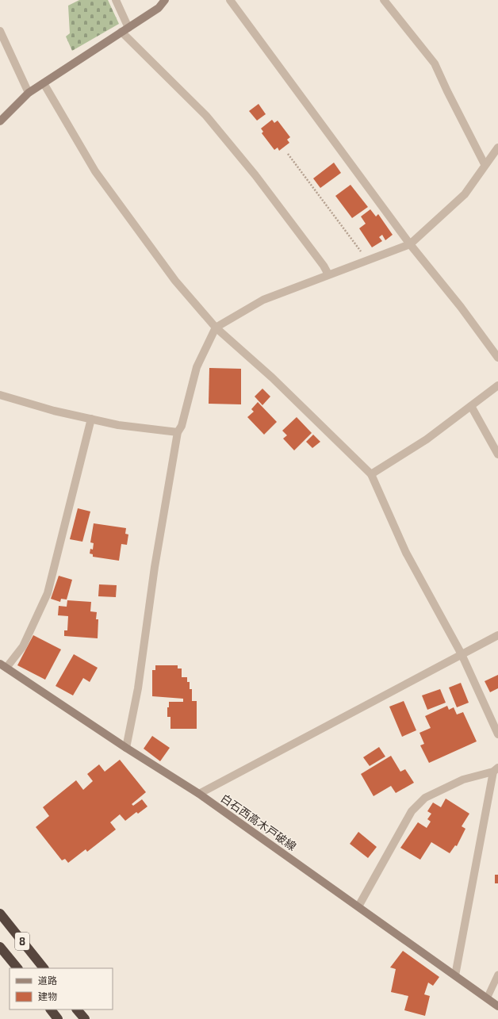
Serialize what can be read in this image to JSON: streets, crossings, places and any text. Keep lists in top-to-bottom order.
{
  "streets": {
    "highway": ["8"],
    "main road": ["白石西高木戸破線"]
  },
  "legend": ["道路", "建物"]
}
